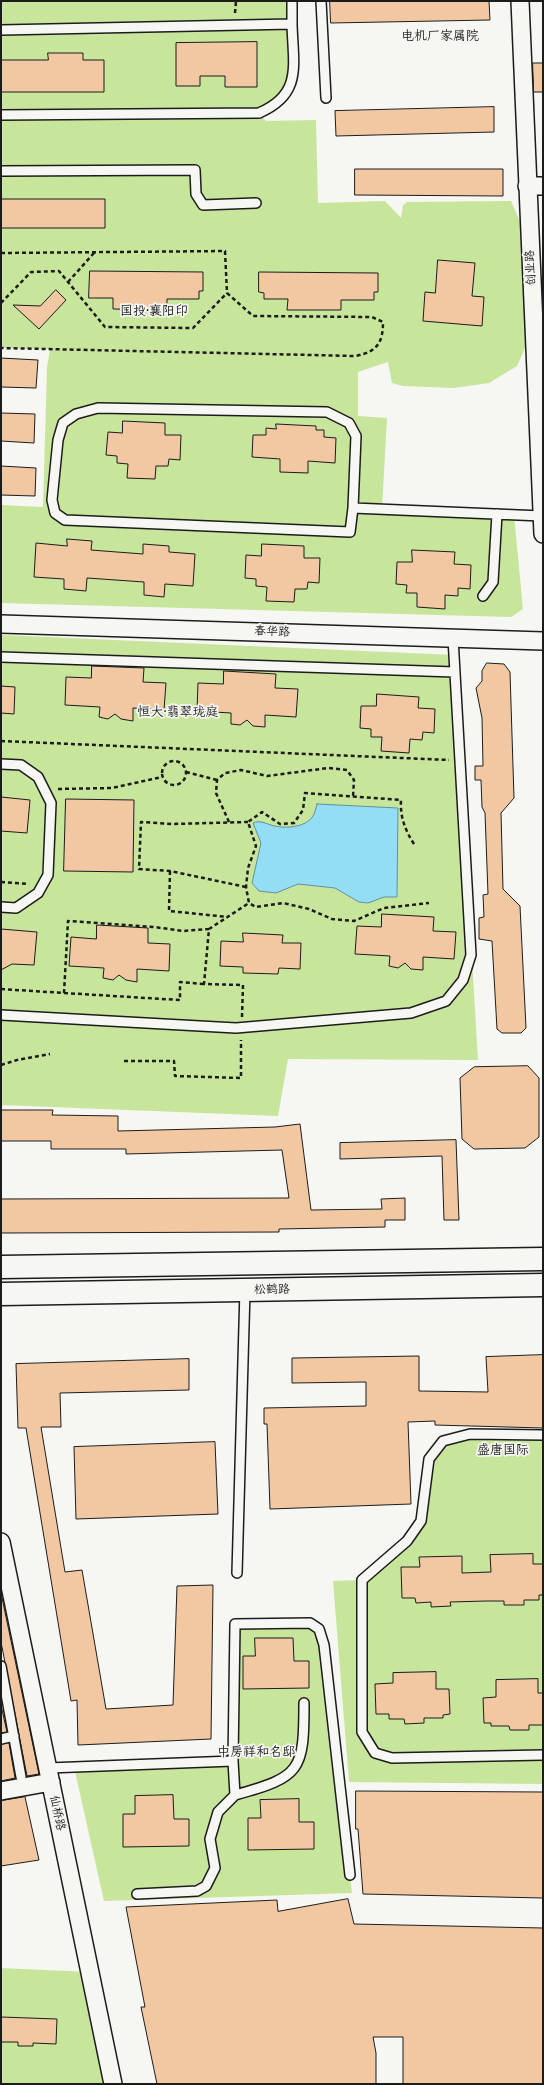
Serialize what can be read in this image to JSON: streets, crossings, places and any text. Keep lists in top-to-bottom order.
{
  "streets": {
    "main road": ["松鹤路"],
    "street": ["创业路", "春华路", "仙桥路"]
  },
  "districts": [
    "电机厂家属院",
    "国投·襄阳印",
    "恒大·翡翠珑庭",
    "盛唐国际",
    "中房祥和名邸"
  ]
}
